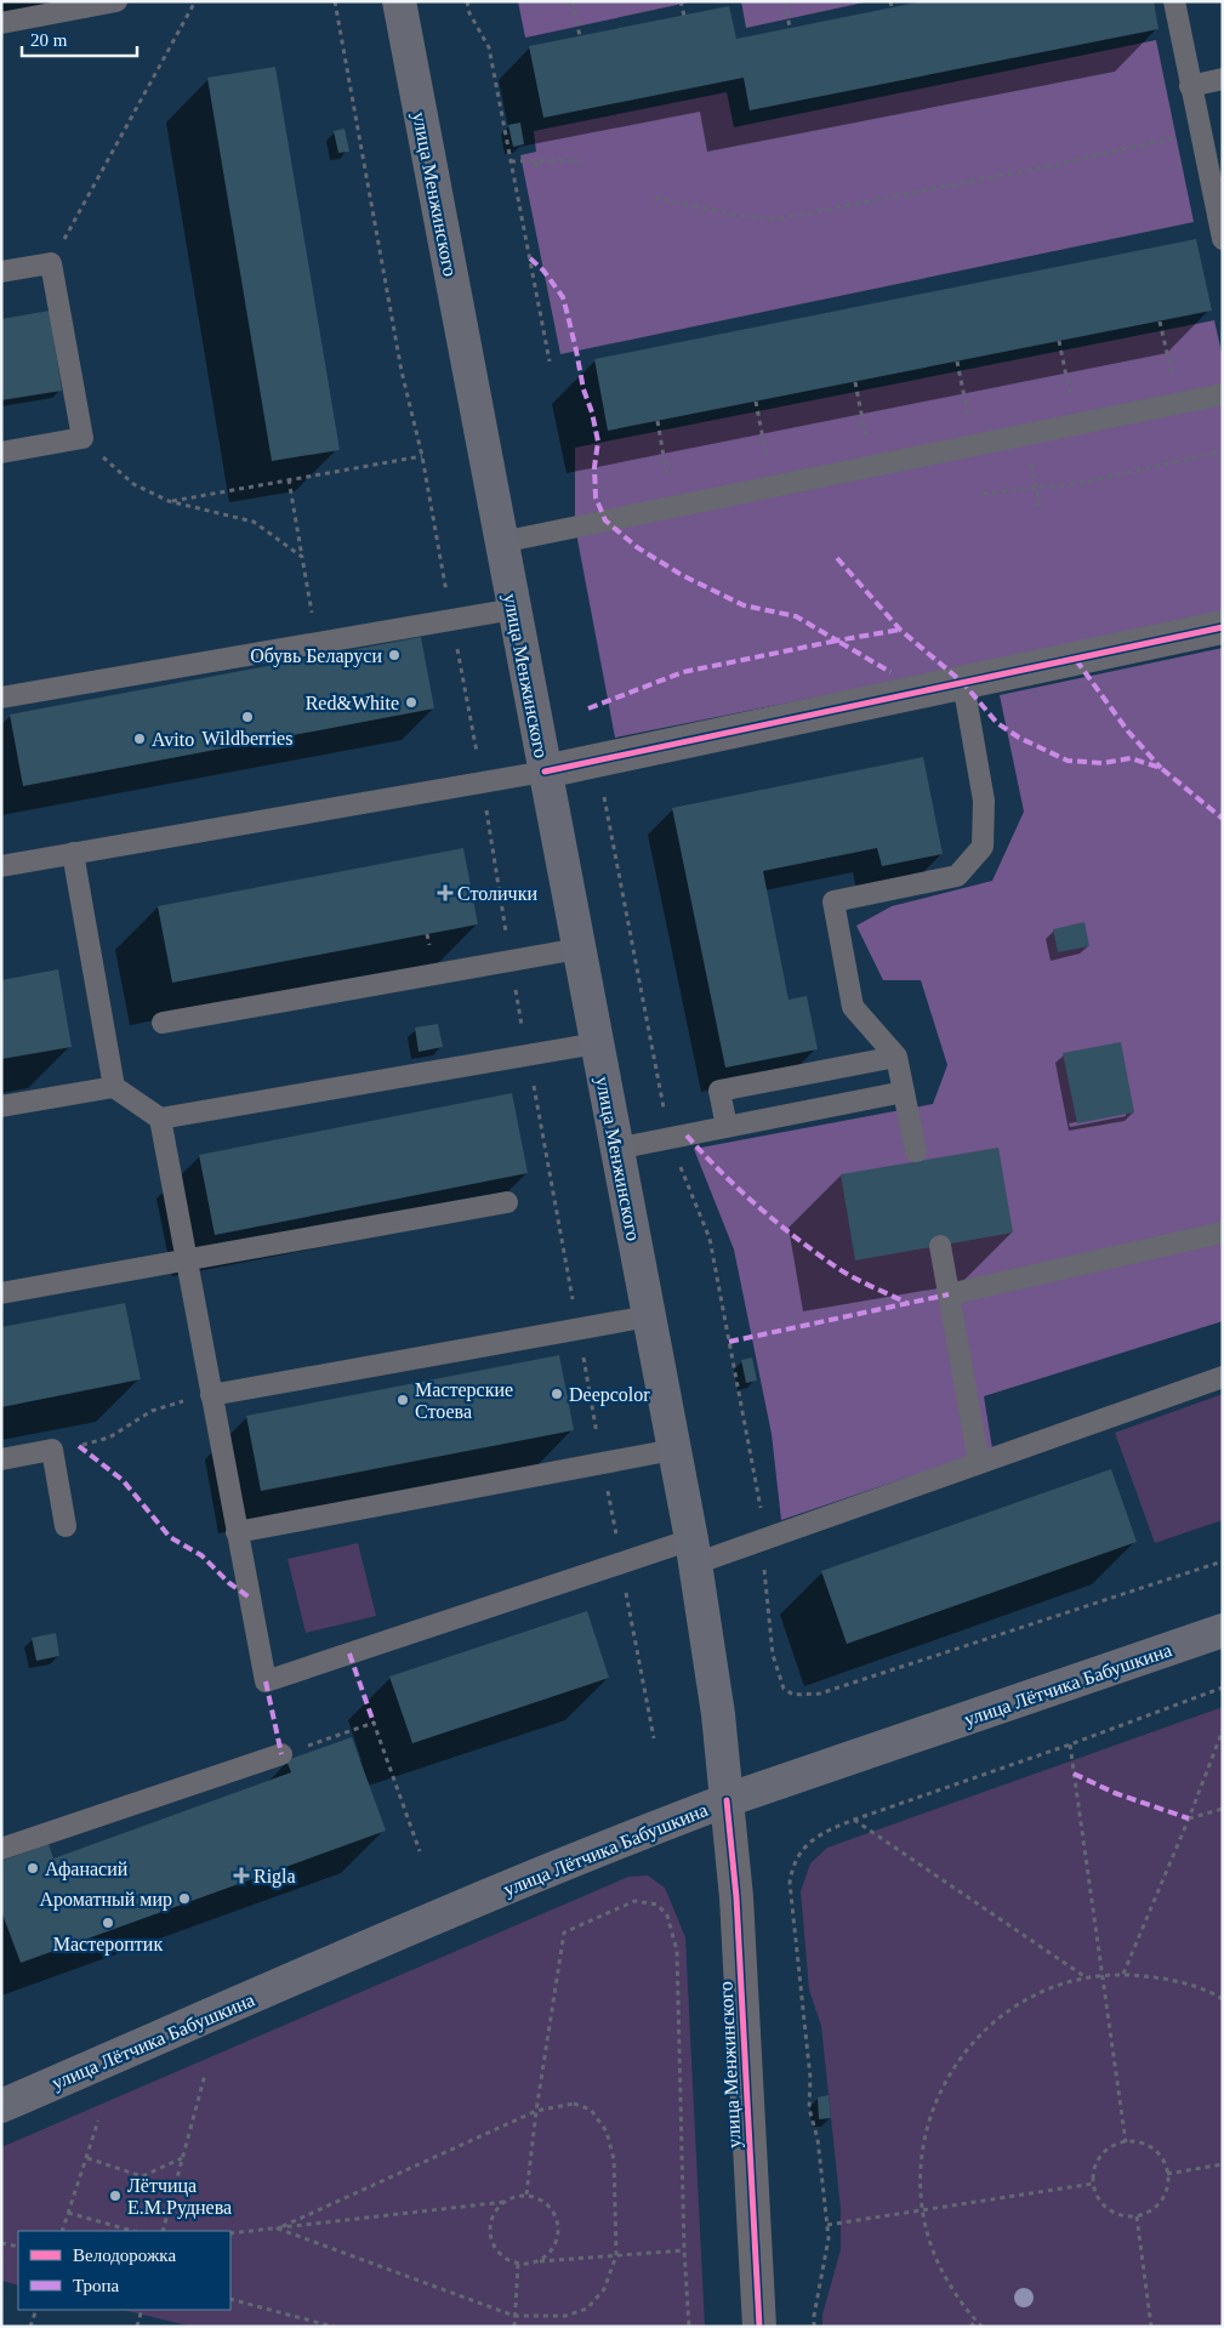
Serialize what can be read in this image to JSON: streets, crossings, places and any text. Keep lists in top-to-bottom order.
{
  "streets": {
    "main road": ["улица Менжинского", "улица Лётчика Бабушкина"]
  },
  "crossings": [
    ["улица Менжинского", "улица Лётчика Бабушкина"]
  ],
  "places": {
    "other": [
      "Обувь Беларуси",
      "Red&White",
      "Wildberries",
      "Avito",
      "Deepcolor",
      "Мастерские Стоева",
      "Афанасий",
      "Ароматный мир",
      "Мастероптик",
      "Лётчица Е.М.Руднева"
    ],
    "health": ["Столички", "Rigla"]
  },
  "legend": ["Велодорожка", "Тропа"],
  "scale_bar": "20 m"
}
